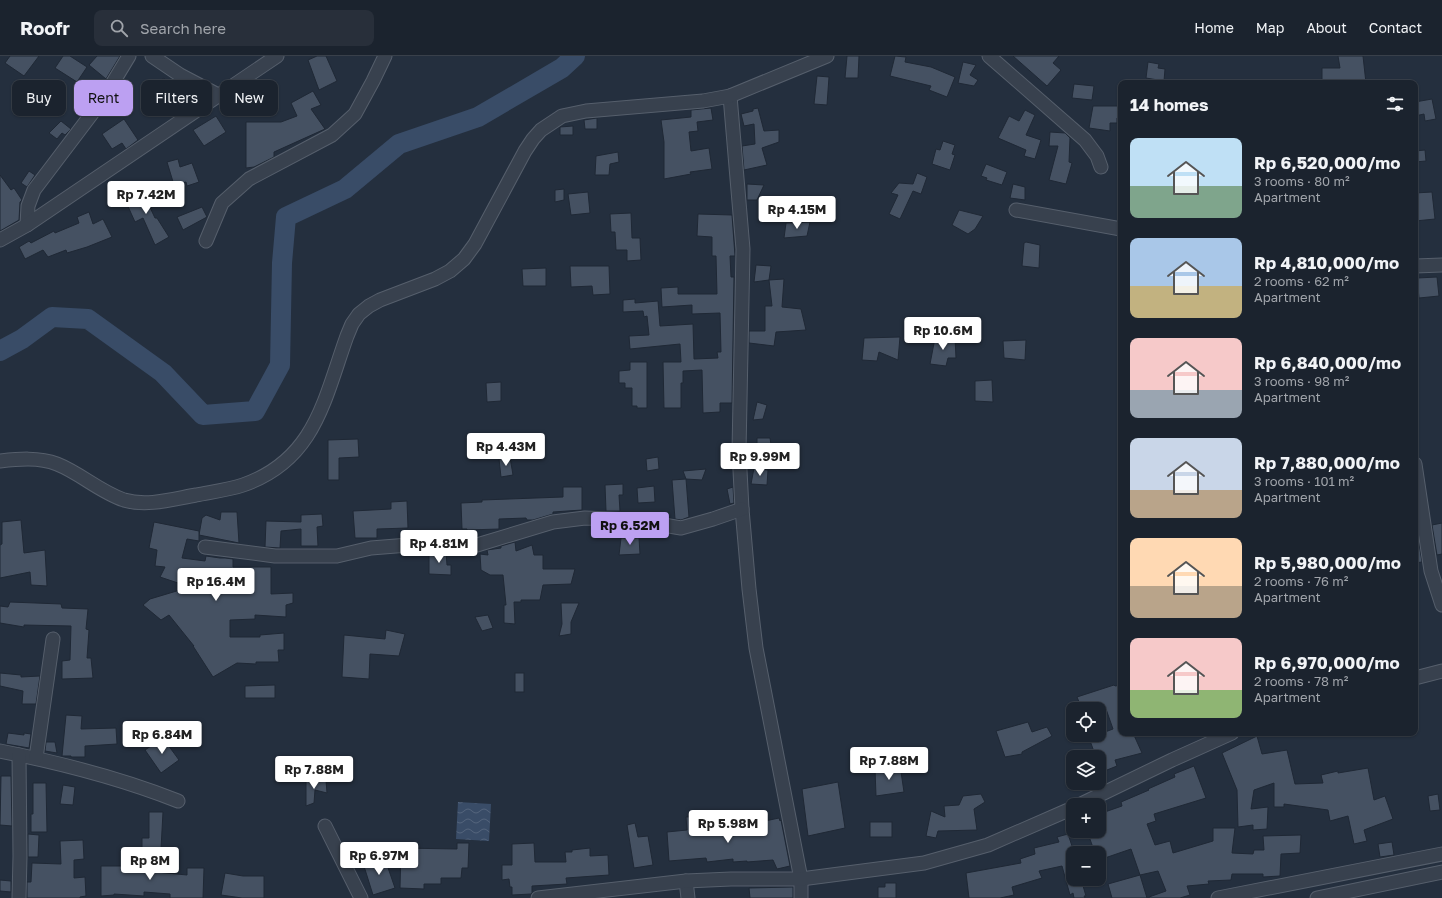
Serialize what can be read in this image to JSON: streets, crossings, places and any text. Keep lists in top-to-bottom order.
{
  "page": {
    "header": "Roofr",
    "search": "Search here",
    "nav": [
      "Home",
      "Map",
      "About",
      "Contact"
    ],
    "chip": [
      "Buy",
      "Rent",
      "Filters",
      "New"
    ],
    "heading": "14 homes",
    "list": [
      {
        "name": "Rp 6,520,000/mo",
        "note": "3 rooms · 80 m² · Apartment"
      },
      {
        "name": "Rp 4,810,000/mo",
        "note": "2 rooms · 62 m² · Apartment"
      },
      {
        "name": "Rp 6,840,000/mo",
        "note": "3 rooms · 98 m² · Apartment"
      },
      {
        "name": "Rp 7,880,000/mo",
        "note": "3 rooms · 101 m² · Apartment"
      },
      {
        "name": "Rp 5,980,000/mo",
        "note": "2 rooms · 76 m² · Apartment"
      },
      {
        "name": "Rp 6,970,000/mo",
        "note": "2 rooms · 78 m² · Apartment"
      }
    ],
    "price": [
      "Rp 7.42M",
      "Rp 4.15M",
      "Rp 10.6M",
      "Rp 4.43M",
      "Rp 9.99M",
      "Rp 6.52M",
      "Rp 4.81M",
      "Rp 16.4M",
      "Rp 6.84M",
      "Rp 7.88M",
      "Rp 7.88M",
      "Rp 5.98M",
      "Rp 6.97M",
      "Rp 8M"
    ],
    "map_buttons": ["+", "−"]
  }
}
